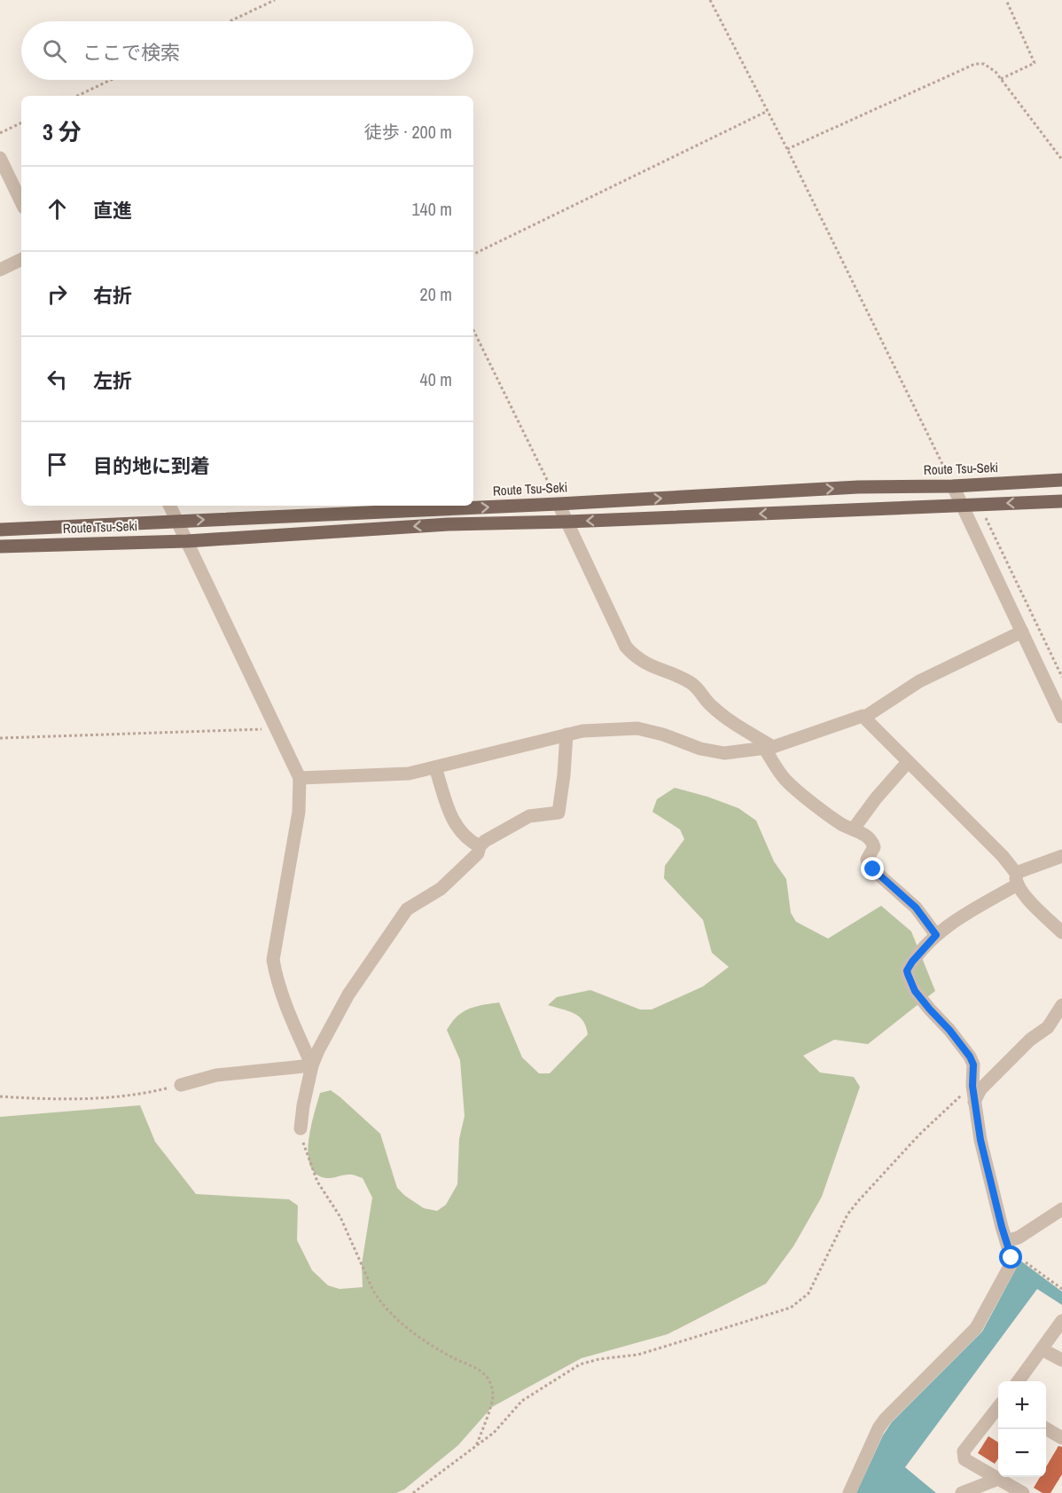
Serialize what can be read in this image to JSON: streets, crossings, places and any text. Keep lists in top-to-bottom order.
{
  "streets": {
    "main road": ["Route Tsu-Seki"]
  },
  "page": {
    "search": "ここで検索",
    "heading": ["3 分", "徒歩 · 200 m"],
    "list": [
      ["直進", "140 m"],
      ["右折", "20 m"],
      ["左折", "40 m"],
      "目的地に到着"
    ],
    "map_buttons": ["+", "−"]
  }
}
